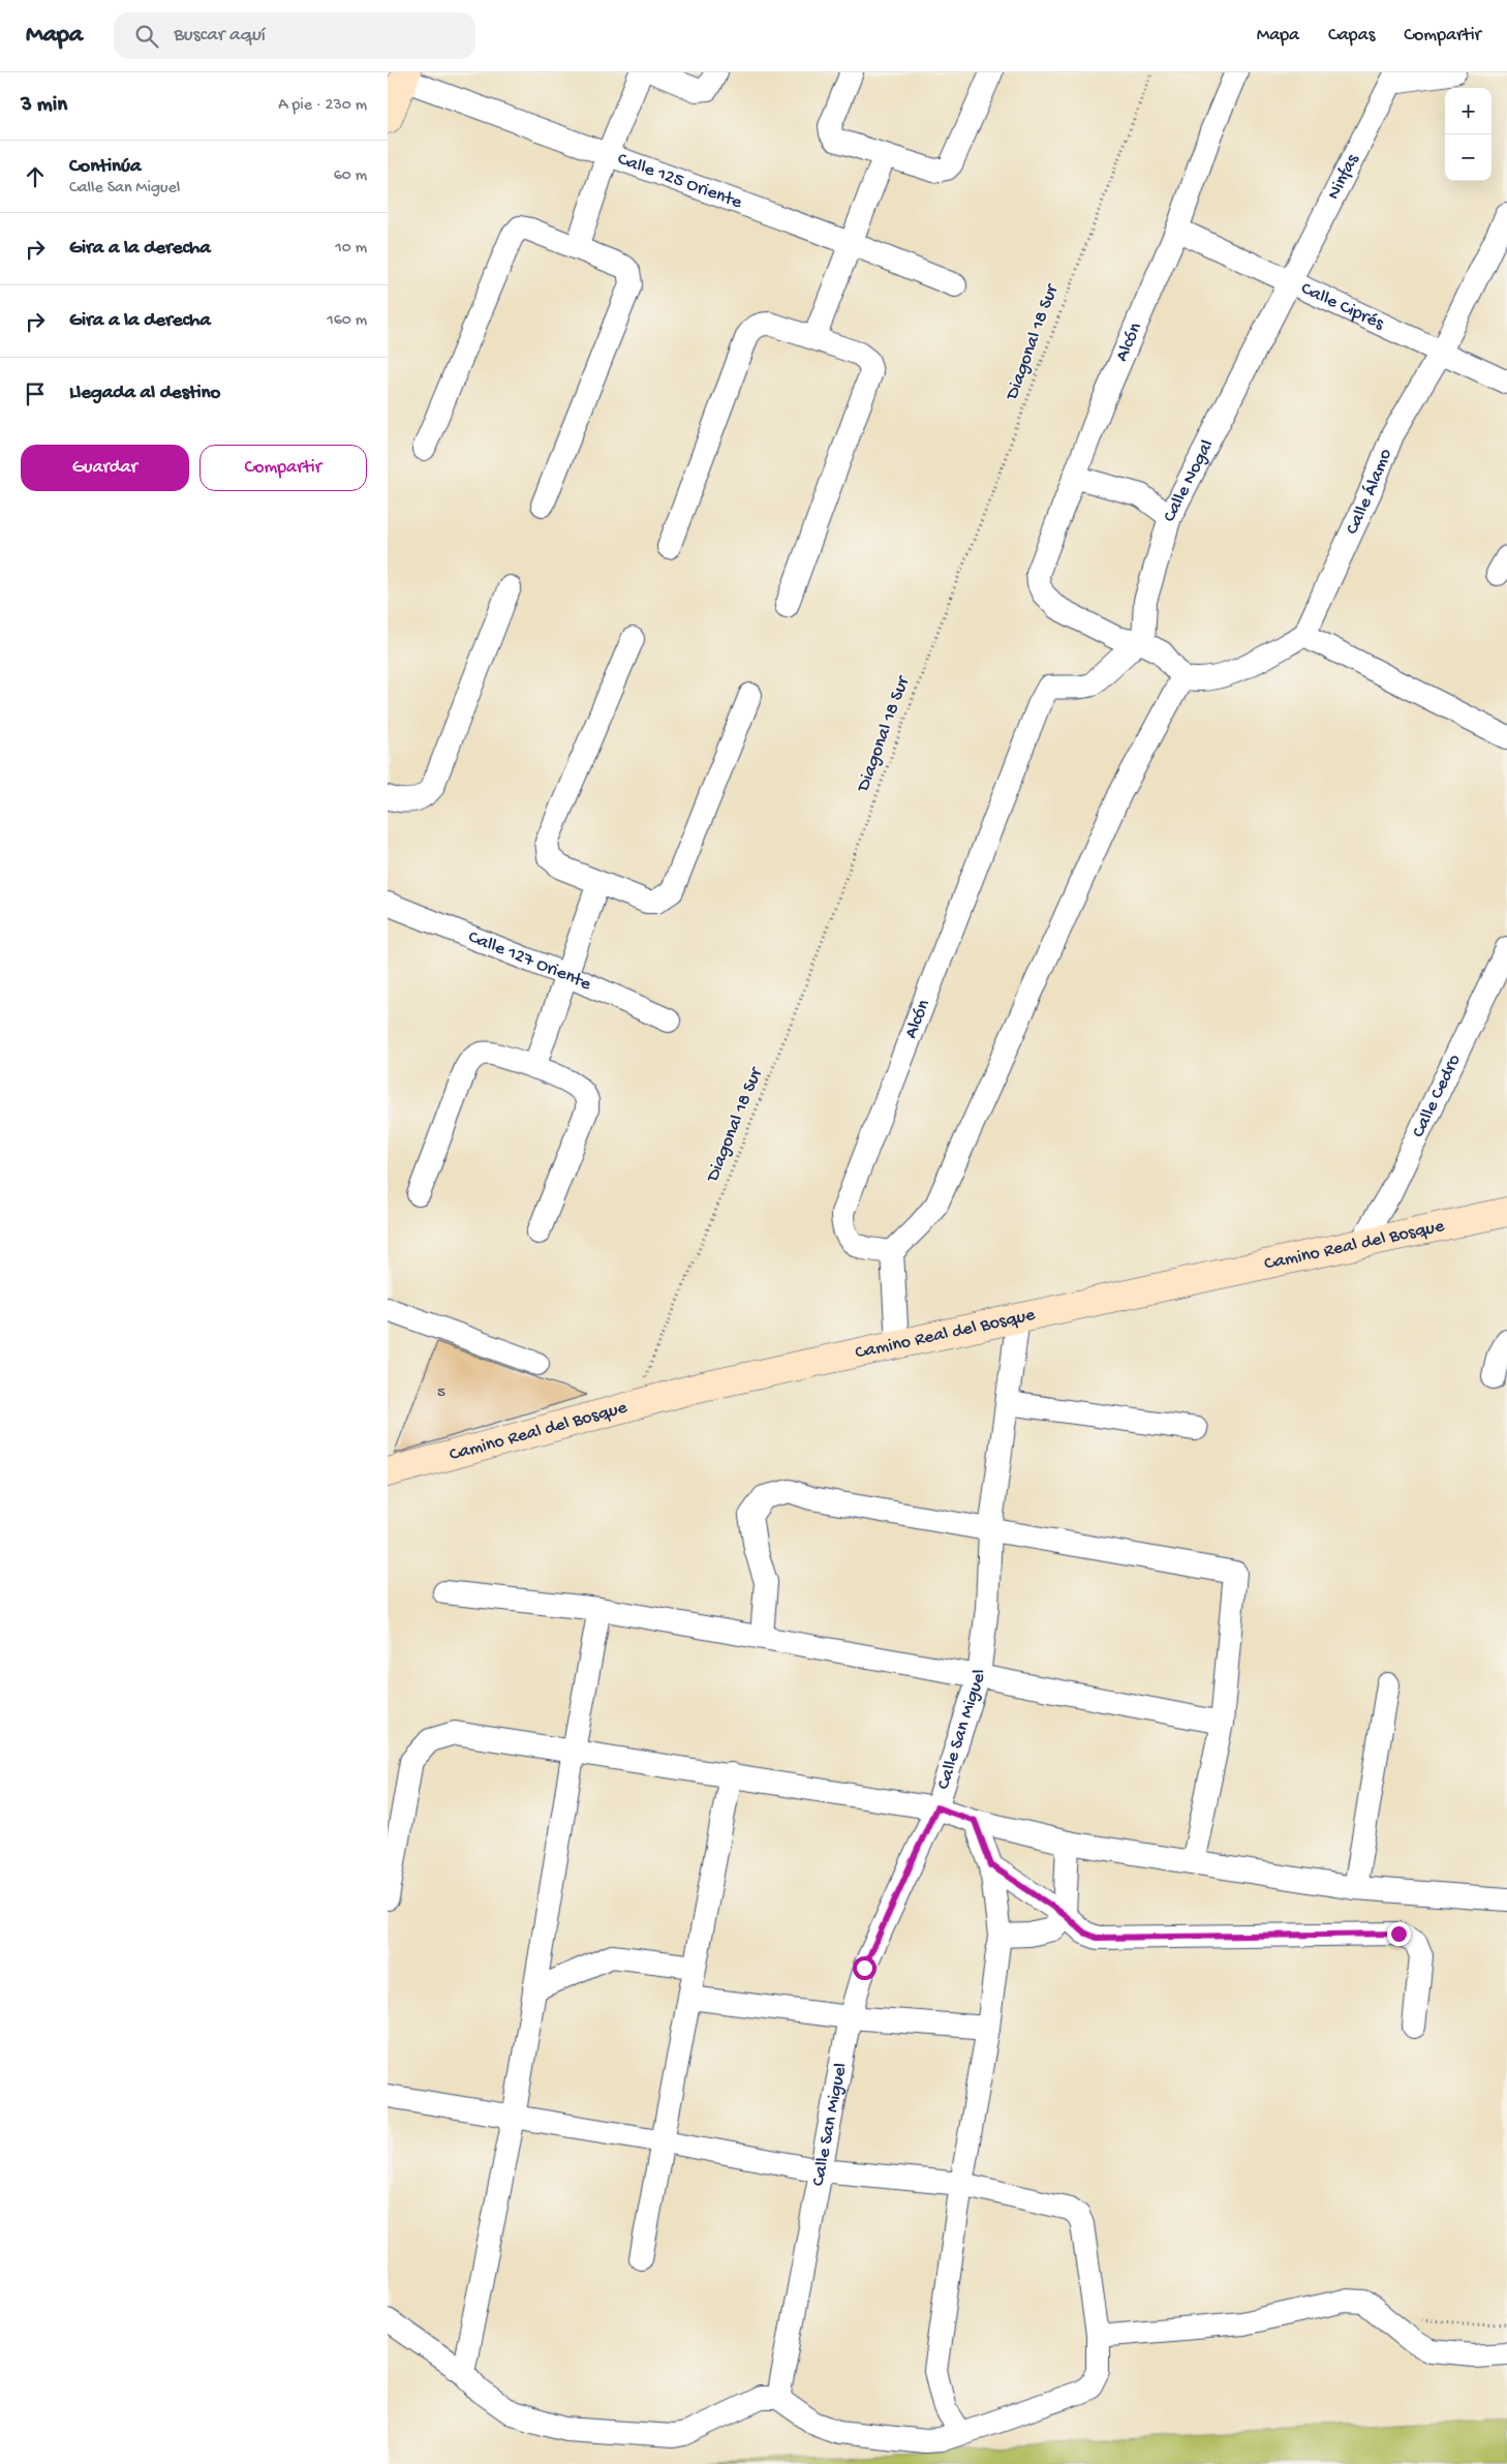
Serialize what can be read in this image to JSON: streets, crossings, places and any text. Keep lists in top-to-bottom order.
{
  "streets": {
    "street": [
      "Ninfas",
      "Calle 125 Oriente",
      "Calle Ciprés",
      "Alcón",
      "Calle Nogal",
      "Calle Álamo",
      "Calle 127 Oriente",
      "Calle Cedro",
      "Camino Real del Bosque",
      "Calle San Miguel"
    ],
    "path": ["Diagonal 18 Sur"]
  },
  "crossings": [
    ["Ninfas", "Calle Ciprés"],
    ["Ninfas", "Calle Nogal"],
    ["Calle Ciprés", "Alcón"],
    ["Calle Ciprés", "Calle Nogal"],
    ["Calle Ciprés", "Calle Álamo"],
    ["Diagonal 18 Sur", "Camino Real del Bosque"],
    ["Alcón", "Calle Nogal"],
    ["Calle Cedro", "Camino Real del Bosque"],
    ["Camino Real del Bosque", "Calle San Miguel"]
  ],
  "house_numbers": ["5"],
  "page": {
    "header": "Mapa",
    "search": "Buscar aquí",
    "nav": ["Mapa", "Capas", "Compartir"],
    "heading": ["3 min", "A pie · 230 m"],
    "map_buttons": ["+", "−"],
    "list": [
      ["Continúa", "Calle San Miguel", "60 m"],
      ["Gira a la derecha", "10 m"],
      ["Gira a la derecha", "160 m"],
      "Llegada al destino"
    ],
    "buttons": ["Guardar", "Compartir"]
  }
}
